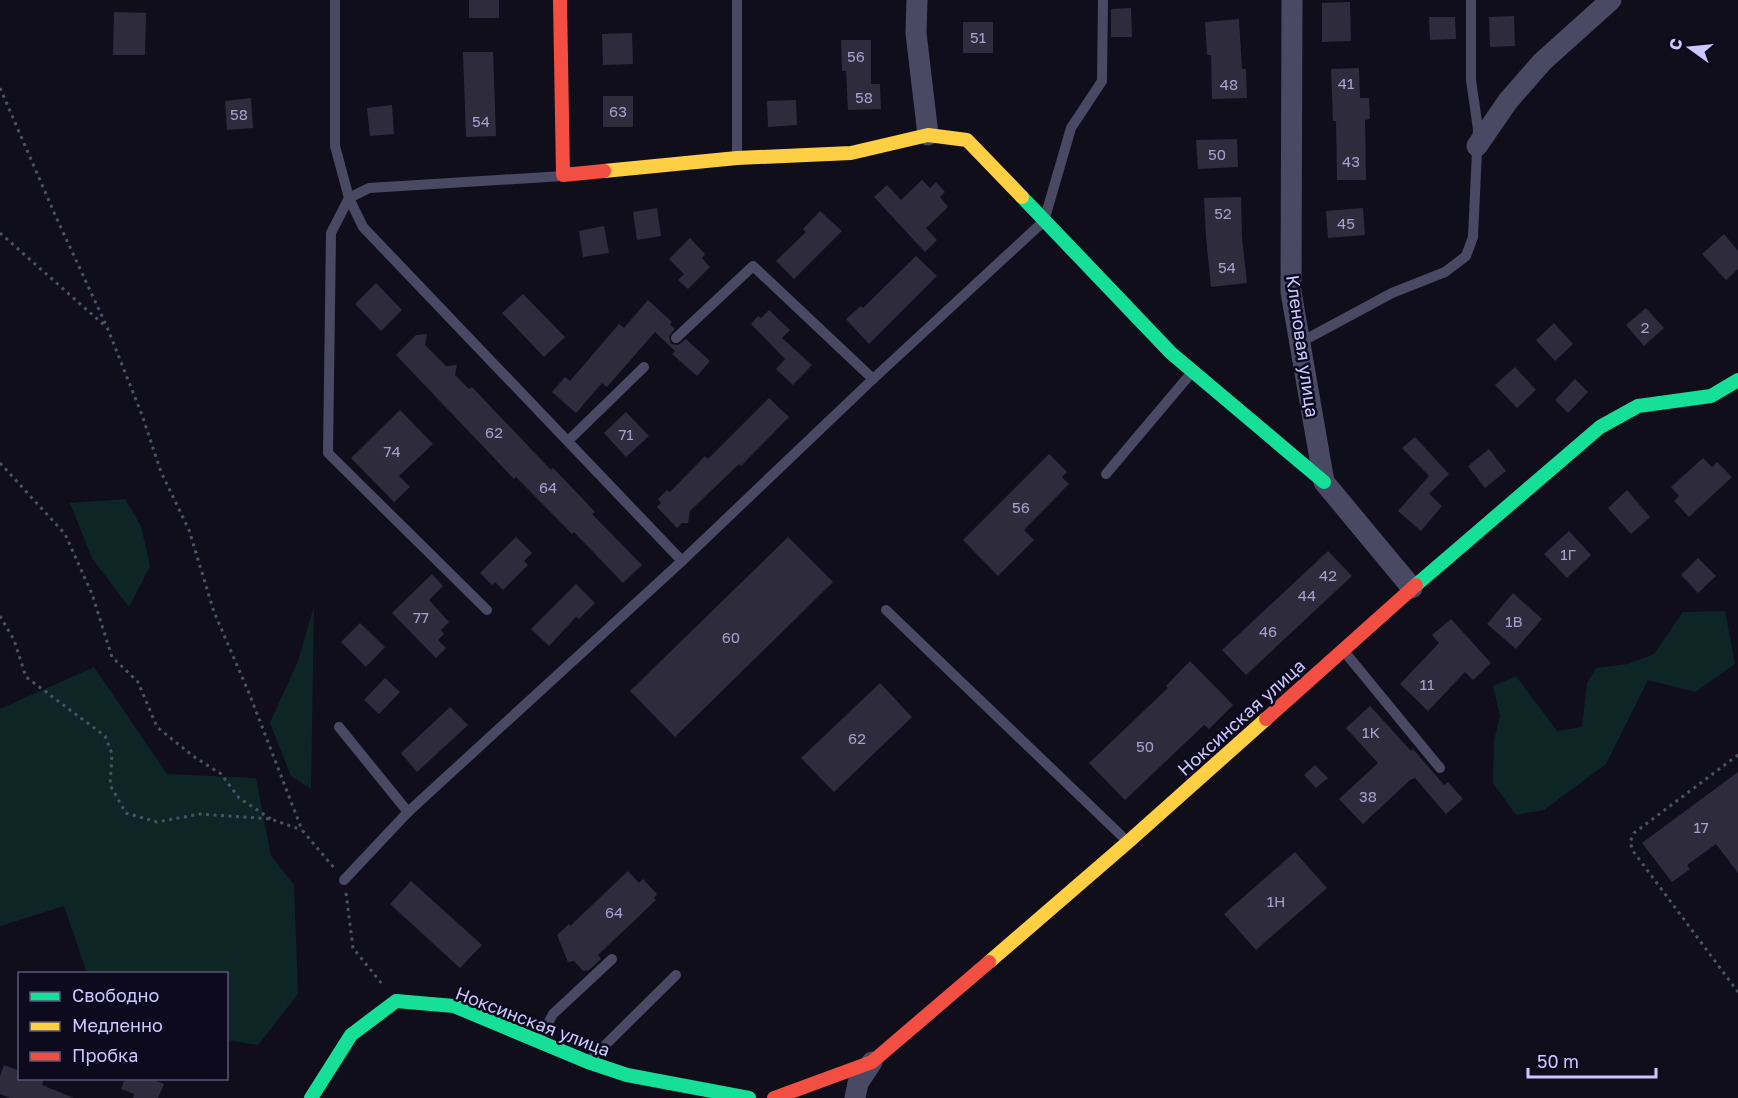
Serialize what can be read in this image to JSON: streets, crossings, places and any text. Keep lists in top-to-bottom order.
{
  "streets": {
    "street": ["Кленовая улица", "Ноксинская улица"]
  },
  "house_numbers": [
    "51",
    "56",
    "41",
    "48",
    "58",
    "63",
    "58",
    "54",
    "50",
    "43",
    "52",
    "45",
    "54",
    "2",
    "62",
    "71",
    "74",
    "64",
    "56",
    "1Г",
    "42",
    "44",
    "77",
    "1В",
    "46",
    "60",
    "11",
    "1К",
    "62",
    "50",
    "38",
    "17",
    "1Н",
    "64"
  ],
  "legend": ["Свободно", "Медленно", "Пробка"],
  "scale_bar": "50 m",
  "north": "left"
}
